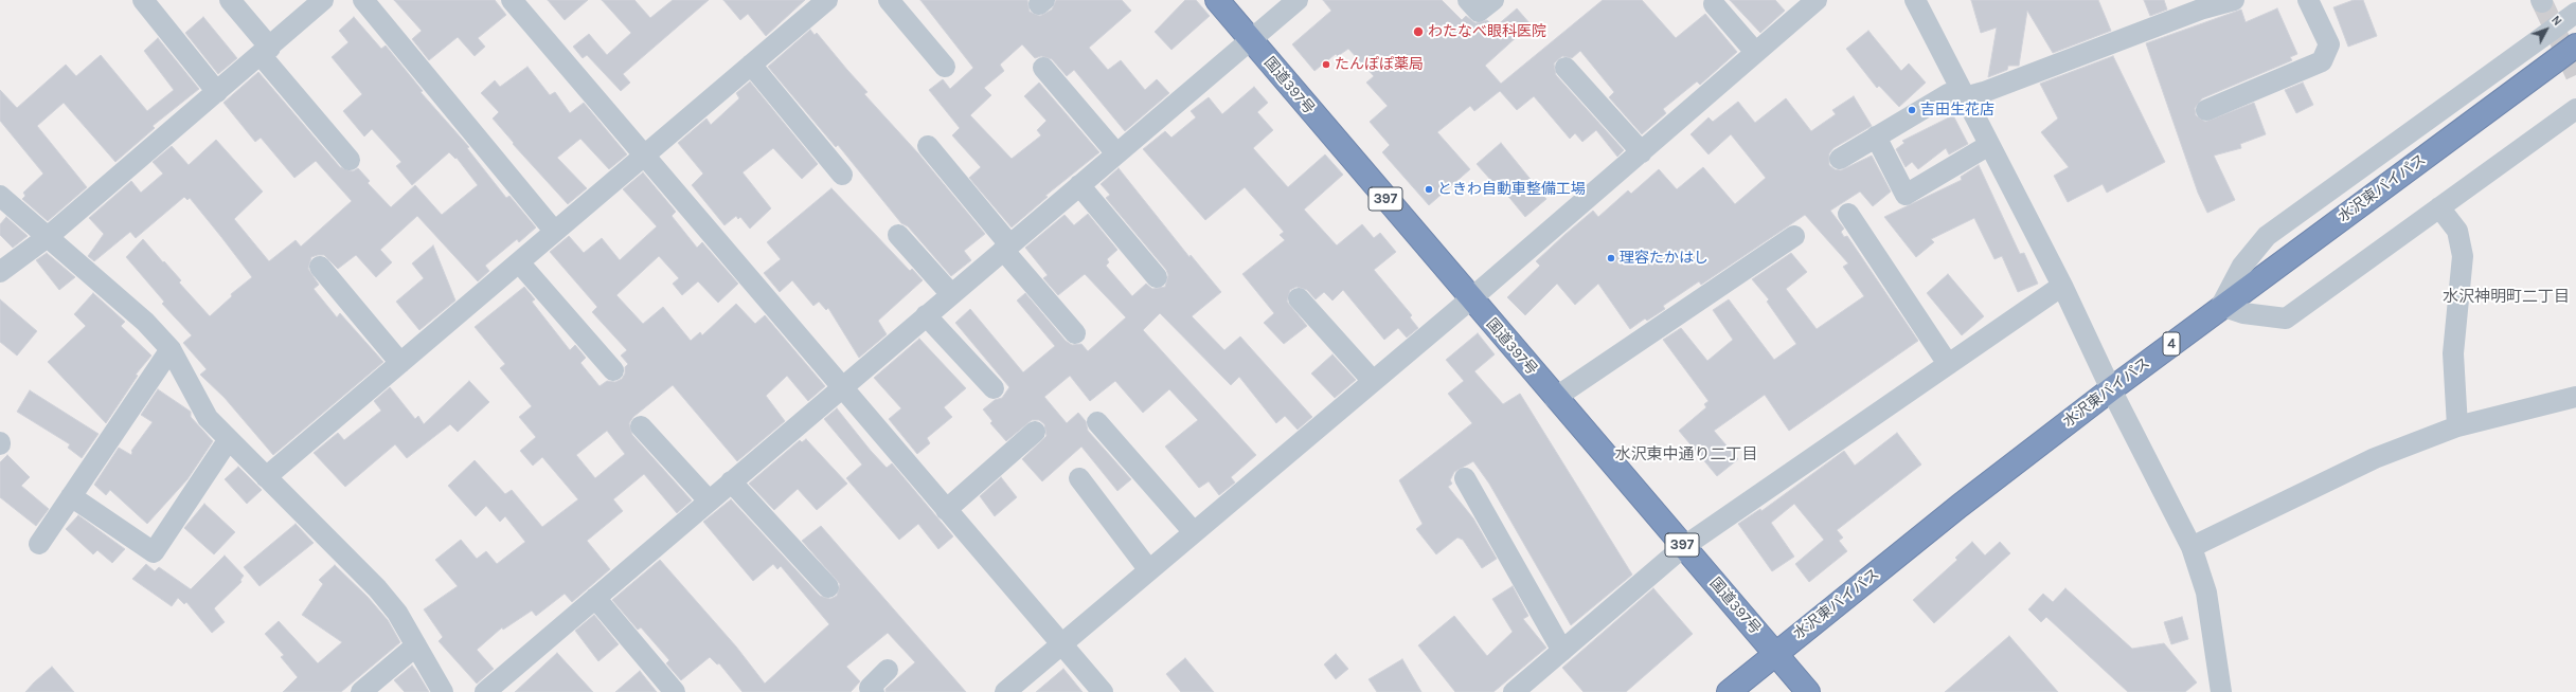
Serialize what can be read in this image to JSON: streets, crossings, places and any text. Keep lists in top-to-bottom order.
{
  "streets": {
    "highway": [
      "国道397号",
      "水沢東バイパス",
      "397",
      "4"
    ]
  },
  "crossings": [
    ["国道397号", "水沢東バイパス"]
  ],
  "districts": ["水沢神明町二丁目", "水沢東中通り二丁目"],
  "places": [
    "わたなべ眼科医院",
    "たんぽぽ薬局",
    "吉田生花店",
    "ときわ自動車整備工場",
    "理容たかはし"
  ],
  "north": "top right"
}
